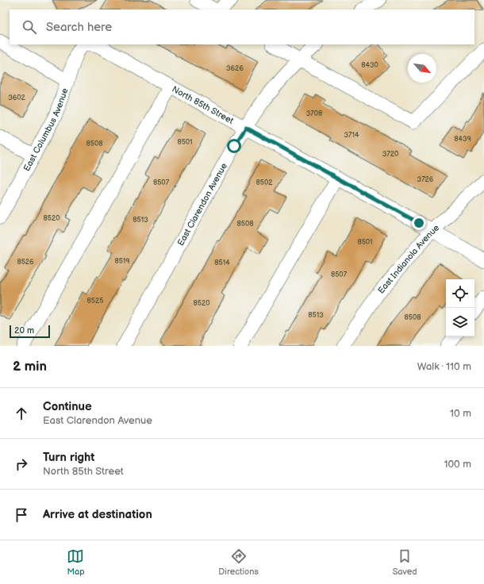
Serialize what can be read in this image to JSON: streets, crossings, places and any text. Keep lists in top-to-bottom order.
{
  "streets": {
    "street": [
      "North 85th Street",
      "East Columbus Avenue",
      "East Clarendon Avenue",
      "East Indianola Avenue"
    ]
  },
  "crossings": [
    ["North 85th Street", "East Columbus Avenue"],
    ["North 85th Street", "East Clarendon Avenue"],
    ["North 85th Street", "East Indianola Avenue"]
  ],
  "house_numbers": [
    "8430",
    "3626",
    "3602",
    "3708",
    "3714",
    "8439",
    "8501",
    "8508",
    "3720",
    "3726",
    "8507",
    "8502",
    "8520",
    "8513",
    "8508",
    "8501",
    "8519",
    "8526",
    "8514",
    "8507",
    "8525",
    "8520",
    "8513",
    "8508"
  ],
  "scale_bar": "20 m",
  "north": "bottom right",
  "page": {
    "search": "Search here",
    "scale": "20 m",
    "heading": ["2 min", "Walk · 110 m"],
    "list": [
      ["Continue", "East Clarendon Avenue", "10 m"],
      ["Turn right", "North 85th Street", "100 m"],
      "Arrive at destination"
    ],
    "nav": ["Map", "Directions", "Saved"]
  }
}
